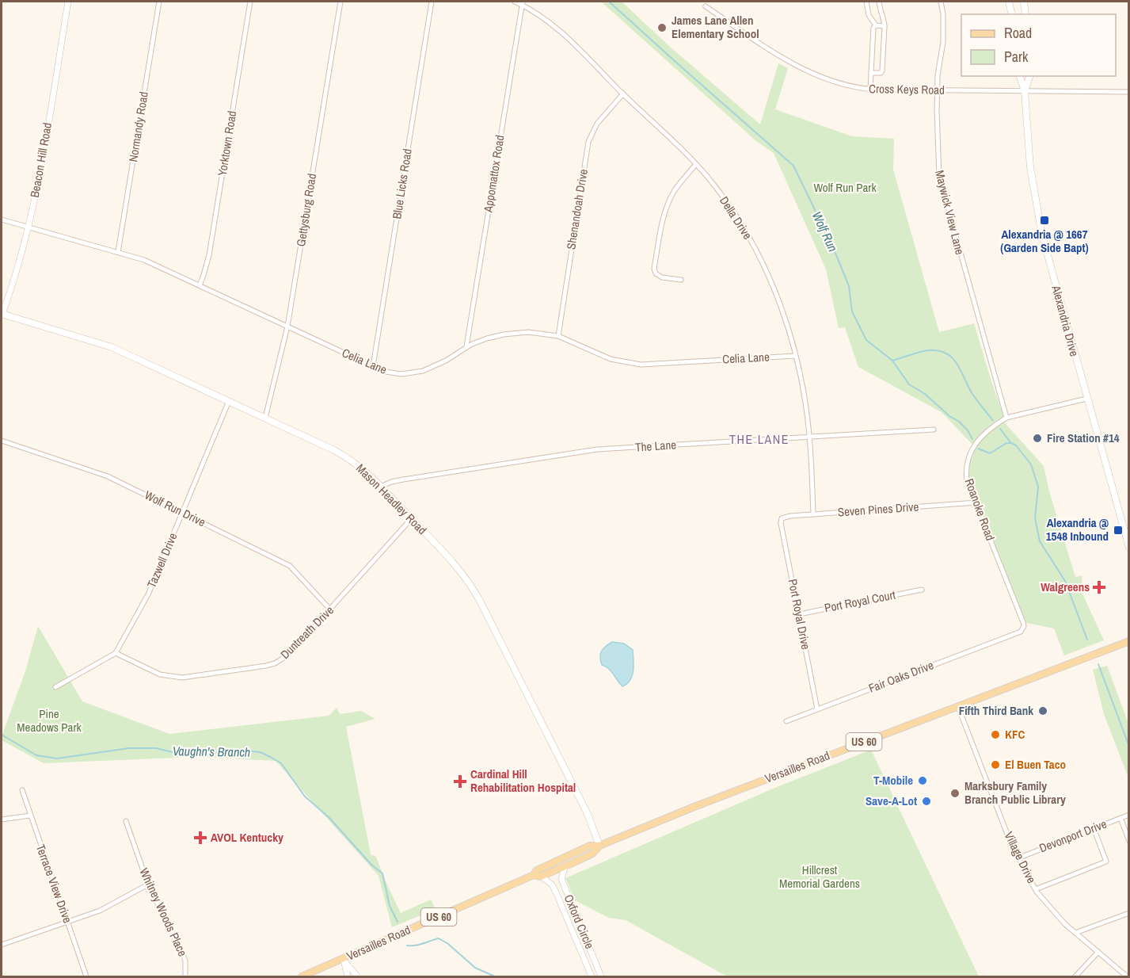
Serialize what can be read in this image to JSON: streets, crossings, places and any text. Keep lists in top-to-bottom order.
{
  "streets": {
    "main road": [
      "Alexandria Drive",
      "Mason Headley Road",
      "US 60",
      "Versailles Road"
    ],
    "street": [
      "Cross Keys Road",
      "Normandy Road",
      "Yorktown Road",
      "Beacon Hill Road",
      "Appomattox Road",
      "Blue Licks Road",
      "Shenandoah Drive",
      "Gettysburg Road",
      "Maywick View Lane",
      "Della Drive",
      "Celia Lane",
      "The Lane",
      "Wolf Run Drive",
      "Seven Pines Drive",
      "Roanoke Road",
      "Tazwell Drive",
      "Port Royal Court",
      "Port Royal Drive",
      "Duntreath Drive",
      "Fair Oaks Drive",
      "Devonport Drive",
      "Village Drive",
      "Terrace View Drive",
      "Whitney Woods Place",
      "Oxford Circle"
    ]
  },
  "crossings": [
    ["Cross Keys Road", "Maywick View Lane"],
    ["Cross Keys Road", "Alexandria Drive"],
    ["Normandy Road", "Celia Lane"],
    ["Yorktown Road", "Celia Lane"],
    ["Beacon Hill Road", "Celia Lane"],
    ["Beacon Hill Road", "Mason Headley Road"],
    ["Appomattox Road", "Della Drive"],
    ["Appomattox Road", "Celia Lane"],
    ["Blue Licks Road", "Celia Lane"],
    ["Shenandoah Drive", "Della Drive"],
    ["Shenandoah Drive", "Celia Lane"],
    ["Gettysburg Road", "Celia Lane"],
    ["Gettysburg Road", "Mason Headley Road"],
    ["Maywick View Lane", "Roanoke Road"],
    ["Della Drive", "Celia Lane"],
    ["Della Drive", "The Lane"],
    ["Della Drive", "Seven Pines Drive"],
    ["Alexandria Drive", "Roanoke Road"],
    ["The Lane", "Mason Headley Road"],
    ["Mason Headley Road", "Tazwell Drive"],
    ["Mason Headley Road", "Duntreath Drive"],
    ["Mason Headley Road", "Versailles Road"],
    ["Wolf Run Drive", "Tazwell Drive"],
    ["Wolf Run Drive", "Duntreath Drive"],
    ["Seven Pines Drive", "Roanoke Road"],
    ["Seven Pines Drive", "Port Royal Drive"],
    ["Roanoke Road", "Fair Oaks Drive"],
    ["Tazwell Drive", "Duntreath Drive"],
    ["Port Royal Court", "Port Royal Drive"],
    ["Port Royal Drive", "Fair Oaks Drive"],
    ["Versailles Road", "Village Drive"],
    ["Versailles Road", "Oxford Circle"],
    ["Devonport Drive", "Village Drive"]
  ],
  "districts": ["THE LANE"],
  "water": ["Wolf Run", "Vaughn's Branch"],
  "parks": ["Wolf Run Park", "Pine Meadows Park", "Hillcrest Memorial Gardens"],
  "places": {
    "other": [
      "James Lane Allen Elementary School",
      "Fire Station #14",
      "Fifth Third Bank",
      "KFC",
      "El Buen Taco",
      "T-Mobile",
      "Marksbury Family Branch Public Library",
      "Save-A-Lot"
    ],
    "transit": ["Alexandria @ 1667 (Garden Side Bapt)", "Alexandria @ 1548 Inbound"],
    "health": ["Walgreens", "Cardinal Hill Rehabilitation Hospital", "AVOL Kentucky"]
  },
  "legend": ["Road", "Park"]
}
